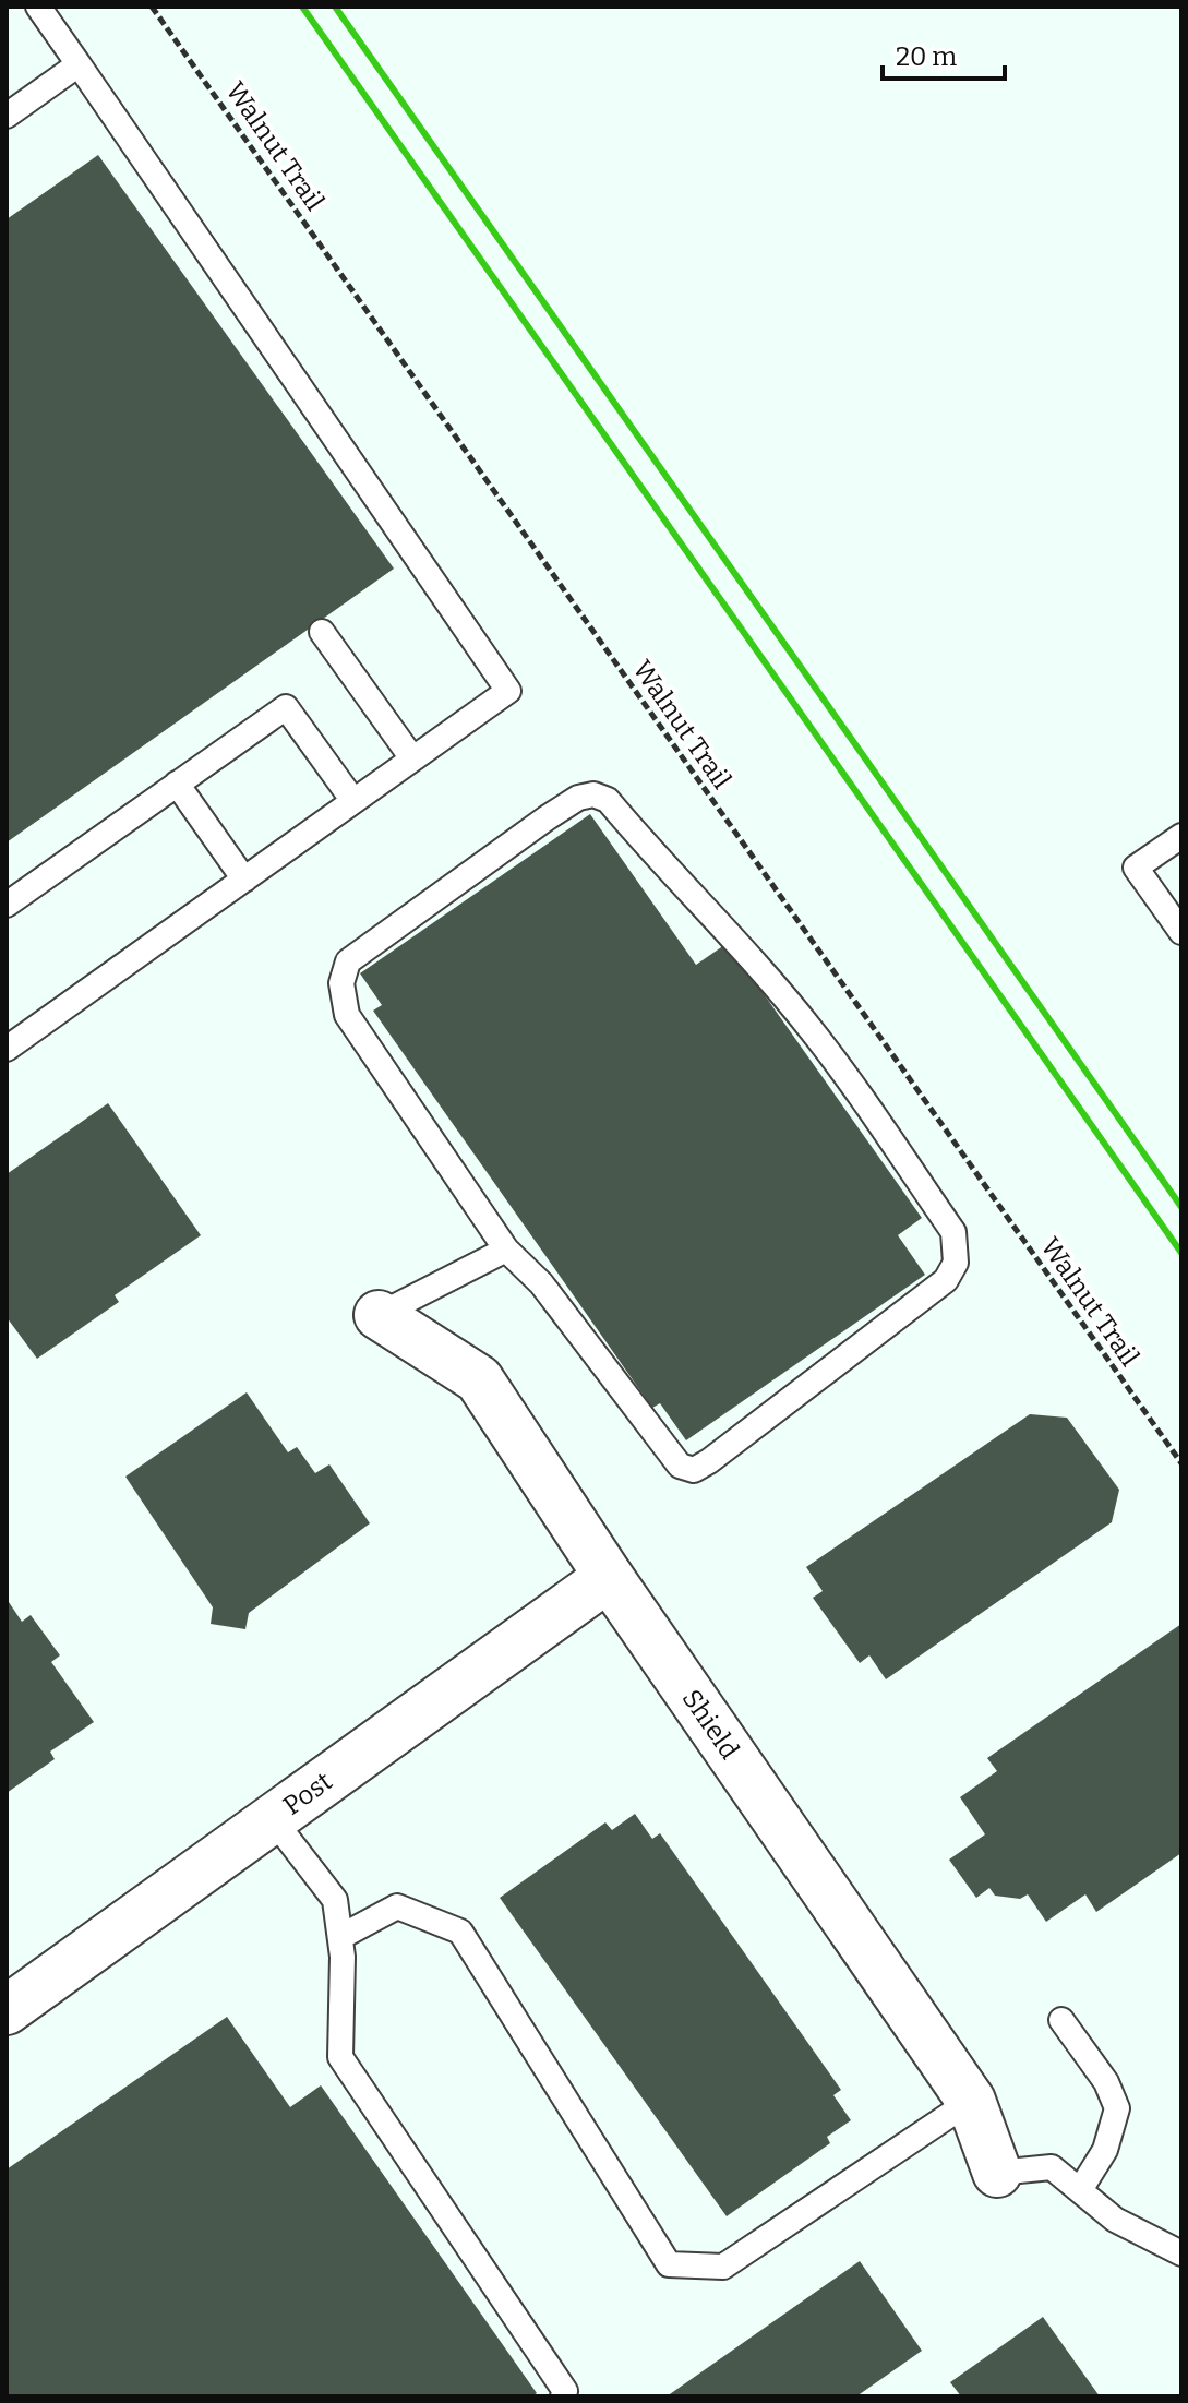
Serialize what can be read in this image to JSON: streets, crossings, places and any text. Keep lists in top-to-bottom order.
{
  "streets": {
    "street": ["Shield", "Post"],
    "path": ["Walnut Trail"]
  },
  "crossings": [
    ["Shield", "Post"]
  ],
  "scale_bar": "20 m"
}
